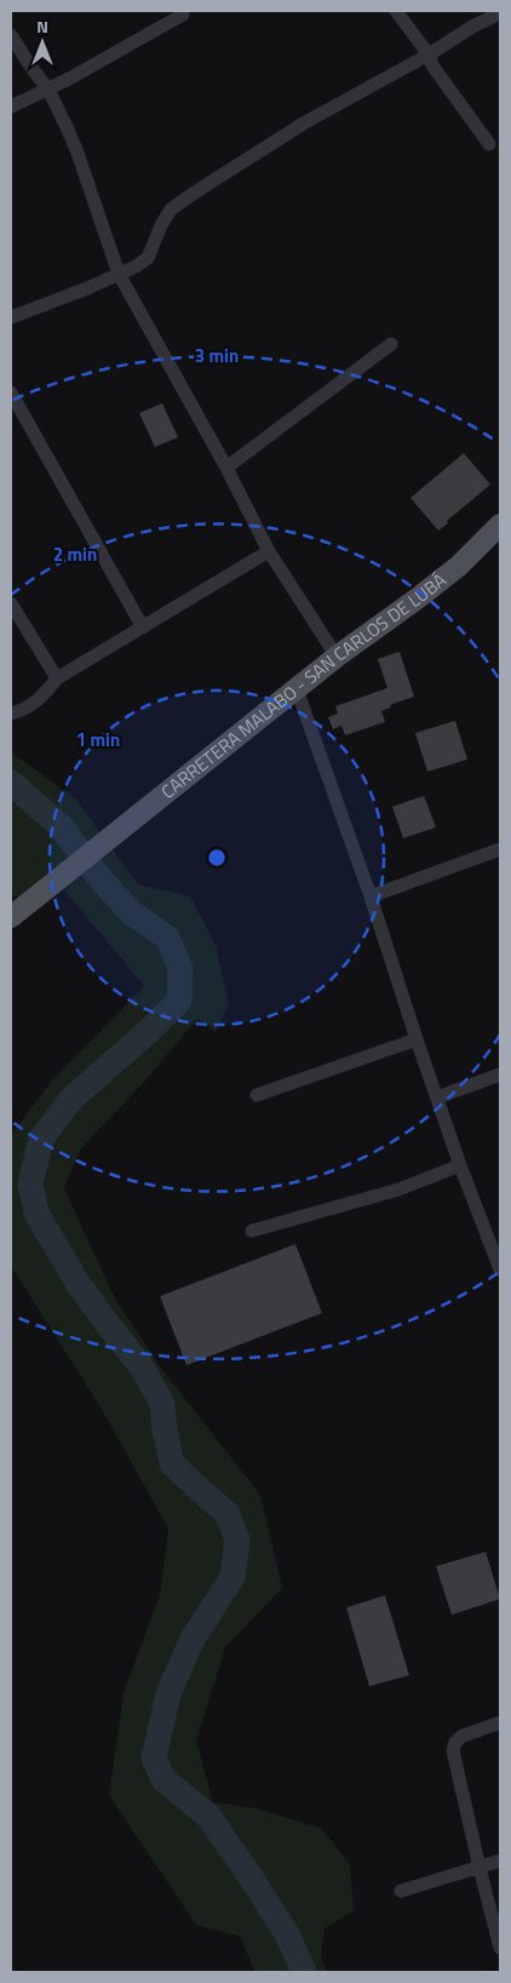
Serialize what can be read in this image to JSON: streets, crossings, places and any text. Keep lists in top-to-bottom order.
{
  "streets": {
    "main road": ["CARRETERA MALABO - SAN CARLOS DE LUBÁ"]
  },
  "north": "top",
  "rings": ["3 min", "2 min", "1 min"]
}
